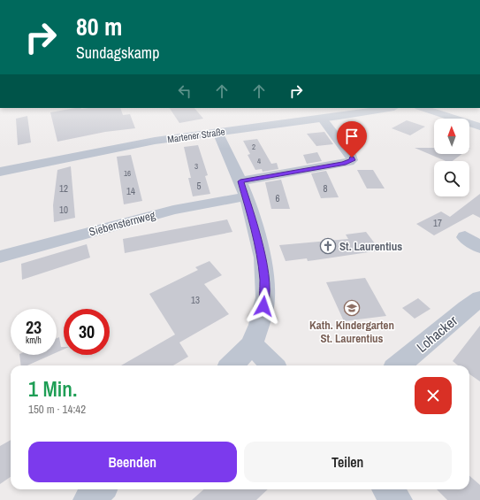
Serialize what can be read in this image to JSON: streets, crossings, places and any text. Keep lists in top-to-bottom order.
{
  "streets": {
    "street": ["Martener Straße", "Siebensternweg", "Lohacker"]
  },
  "crossings": [
    ["Martener Straße", "Siebensternweg"]
  ],
  "places": {
    "church": ["St. Laurentius"],
    "school or university": ["Kath. Kindergarten St. Laurentius"]
  },
  "house_numbers": [
    "2",
    "4",
    "3",
    "16",
    "5",
    "12",
    "8",
    "14",
    "6",
    "10",
    "17",
    "13"
  ],
  "north": "top",
  "page": {
    "turn": ["80 m", "Sundagskamp"],
    "speed": "23 km/h",
    "limit": "30",
    "heading": ["1 Min.", "150 m · 14:42"],
    "buttons": ["Beenden", "Teilen"]
  }
}
